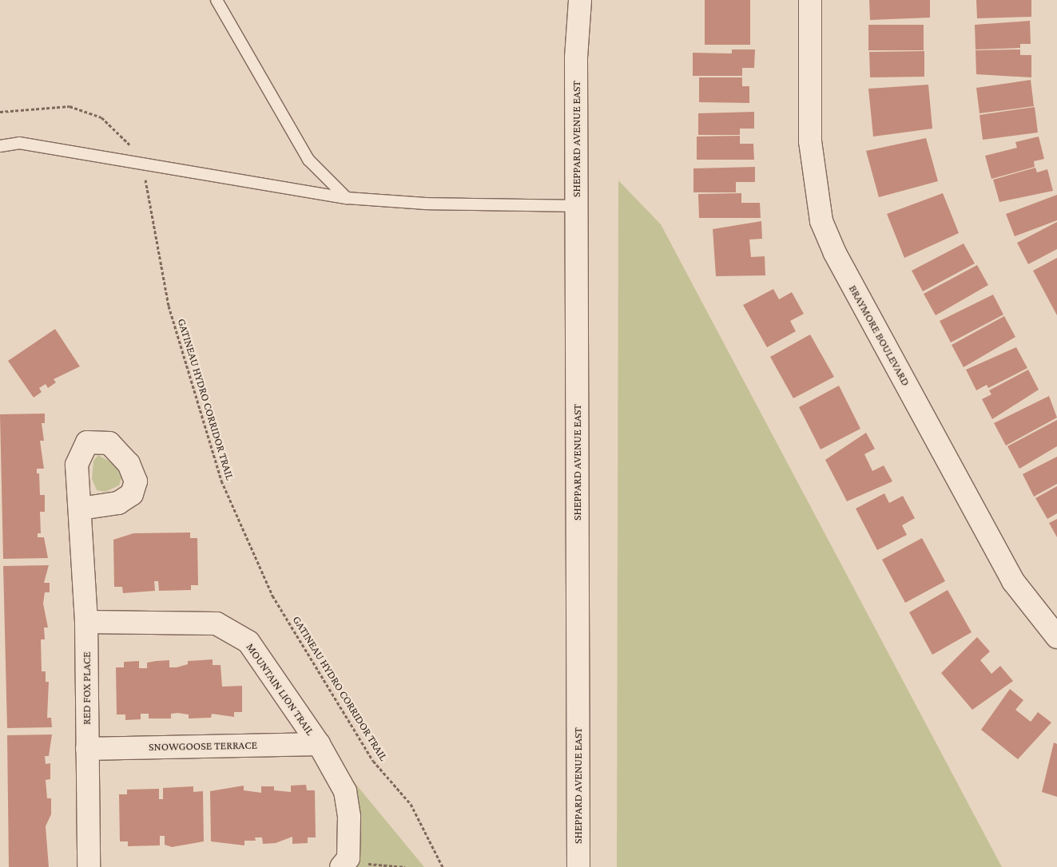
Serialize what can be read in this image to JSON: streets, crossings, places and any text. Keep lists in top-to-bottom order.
{
  "streets": {
    "street": [
      "SHEPPARD AVENUE EAST",
      "BRAYMORE BOULEVARD",
      "RED FOX PLACE",
      "MOUNTAIN LION TRAIL",
      "SNOWGOOSE TERRACE"
    ],
    "path": ["GATINEAU HYDRO CORRIDOR TRAIL"]
  },
  "crossings": [
    ["RED FOX PLACE", "MOUNTAIN LION TRAIL"],
    ["RED FOX PLACE", "SNOWGOOSE TERRACE"],
    ["MOUNTAIN LION TRAIL", "SNOWGOOSE TERRACE"]
  ]
}
